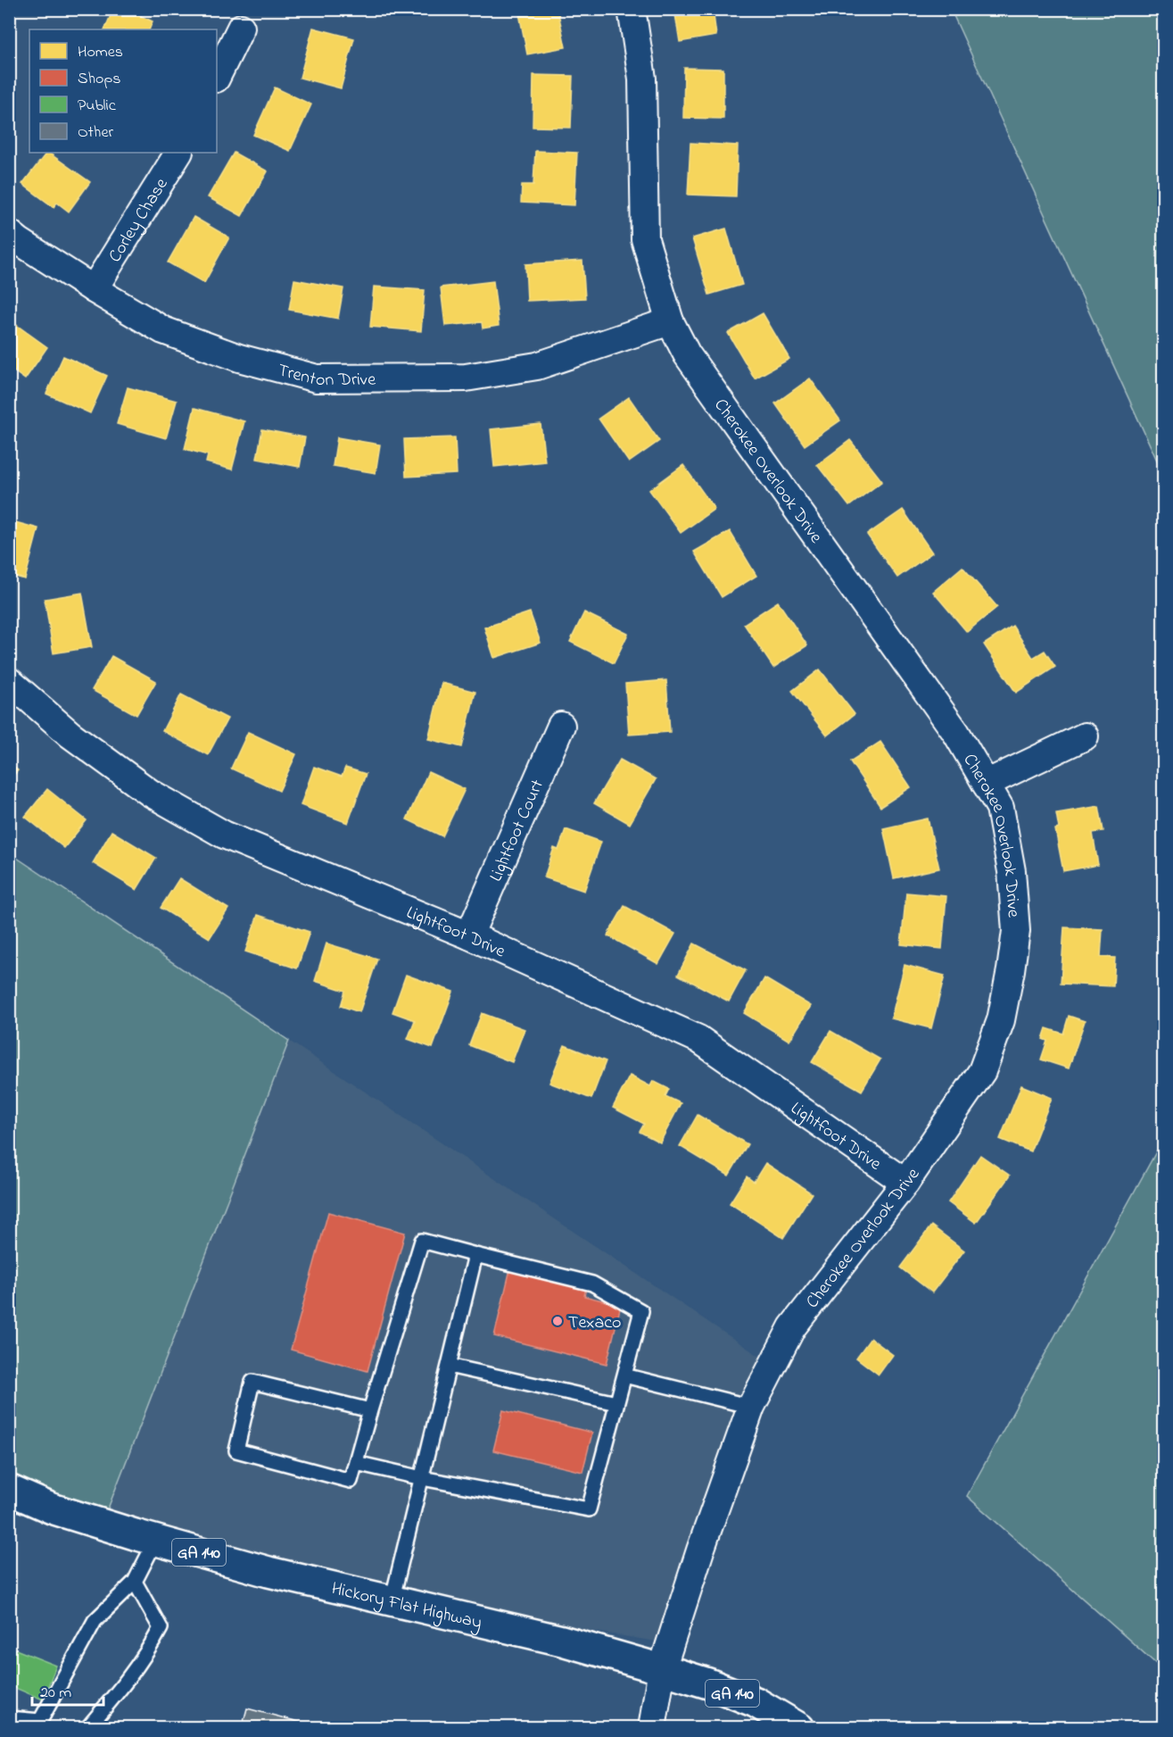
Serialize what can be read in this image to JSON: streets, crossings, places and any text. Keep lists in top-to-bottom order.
{
  "streets": {
    "main road": ["GA 140", "Hickory Flat Highway"],
    "street": [
      "Corley Chase",
      "Trenton Drive",
      "Cherokee Overlook Drive",
      "Lightfoot Court",
      "Lightfoot Drive"
    ]
  },
  "crossings": [
    ["Corley Chase", "Trenton Drive"],
    ["Trenton Drive", "Cherokee Overlook Drive"],
    ["Cherokee Overlook Drive", "Lightfoot Drive"],
    ["Cherokee Overlook Drive", "Hickory Flat Highway"],
    ["Lightfoot Court", "Lightfoot Drive"]
  ],
  "places": ["Texaco"],
  "legend": [
    "Homes",
    "Shops",
    "Public",
    "Other"
  ],
  "scale_bar": "20 m"
}
